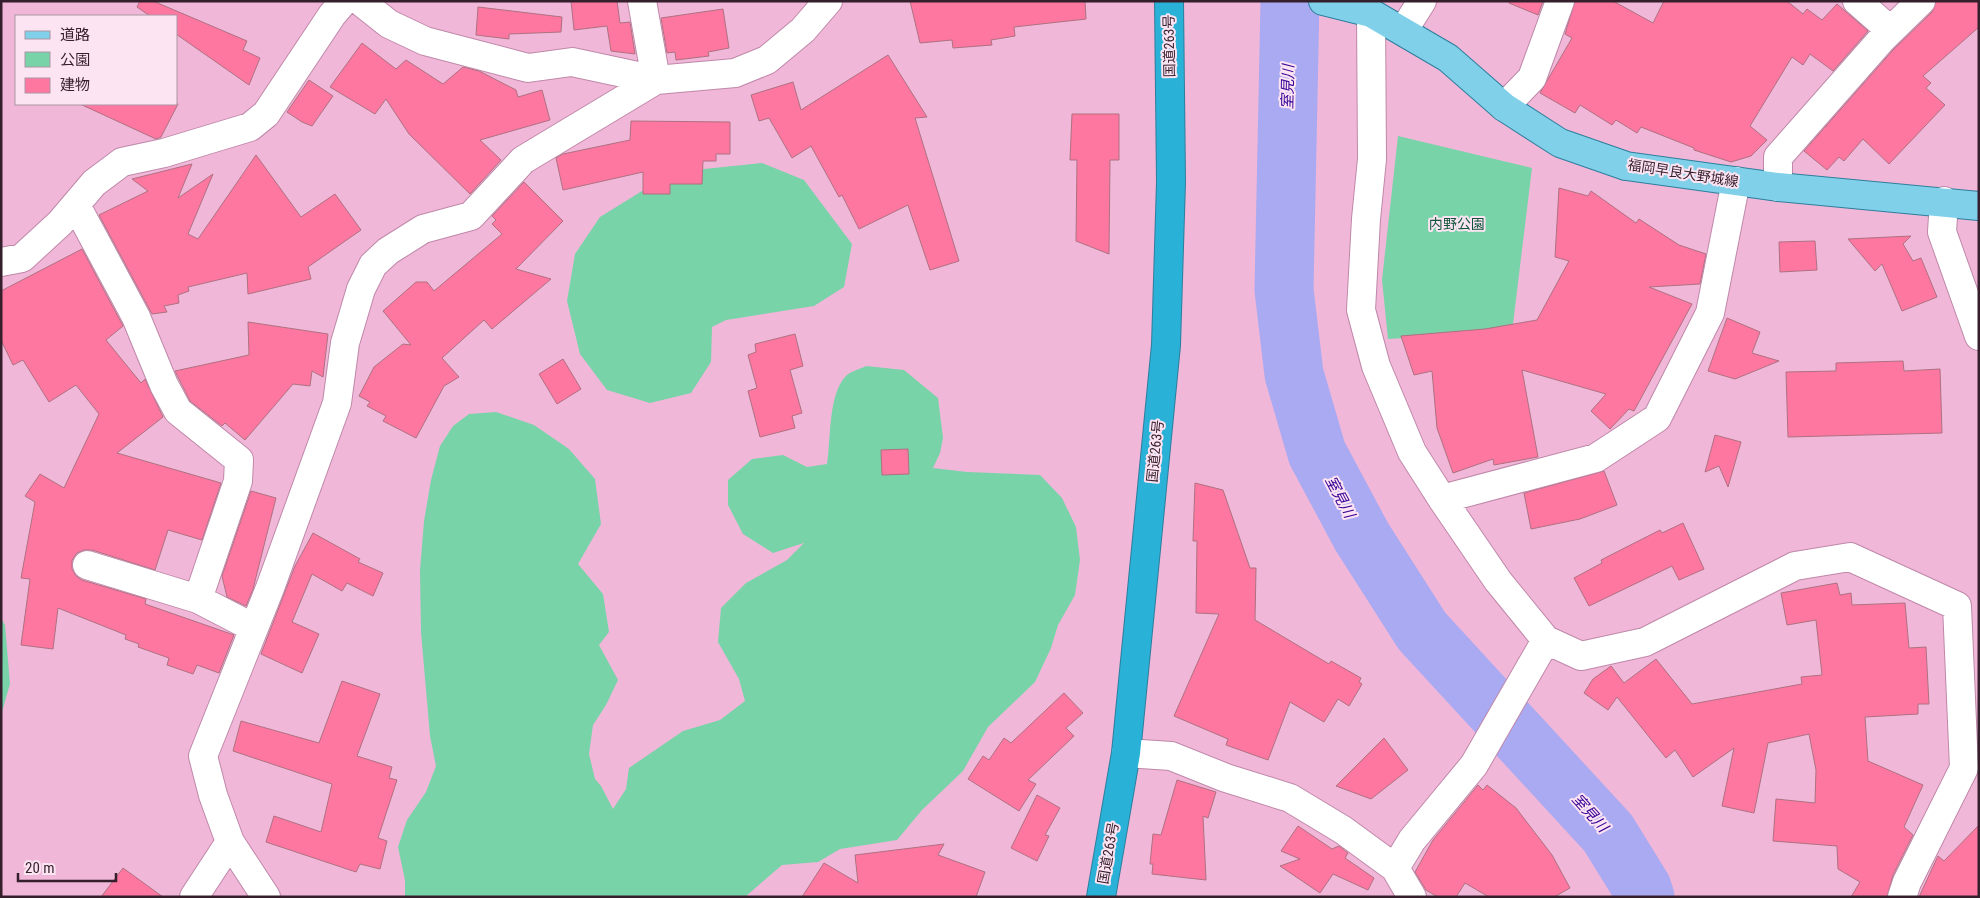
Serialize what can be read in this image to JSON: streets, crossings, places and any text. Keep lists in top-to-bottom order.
{
  "streets": {
    "highway": ["国道263号"],
    "main road": ["福岡早良大野城線"]
  },
  "water": ["室見川"],
  "parks": ["内野公園"],
  "legend": ["道路", "公園", "建物"],
  "scale_bar": "20 m"
}
